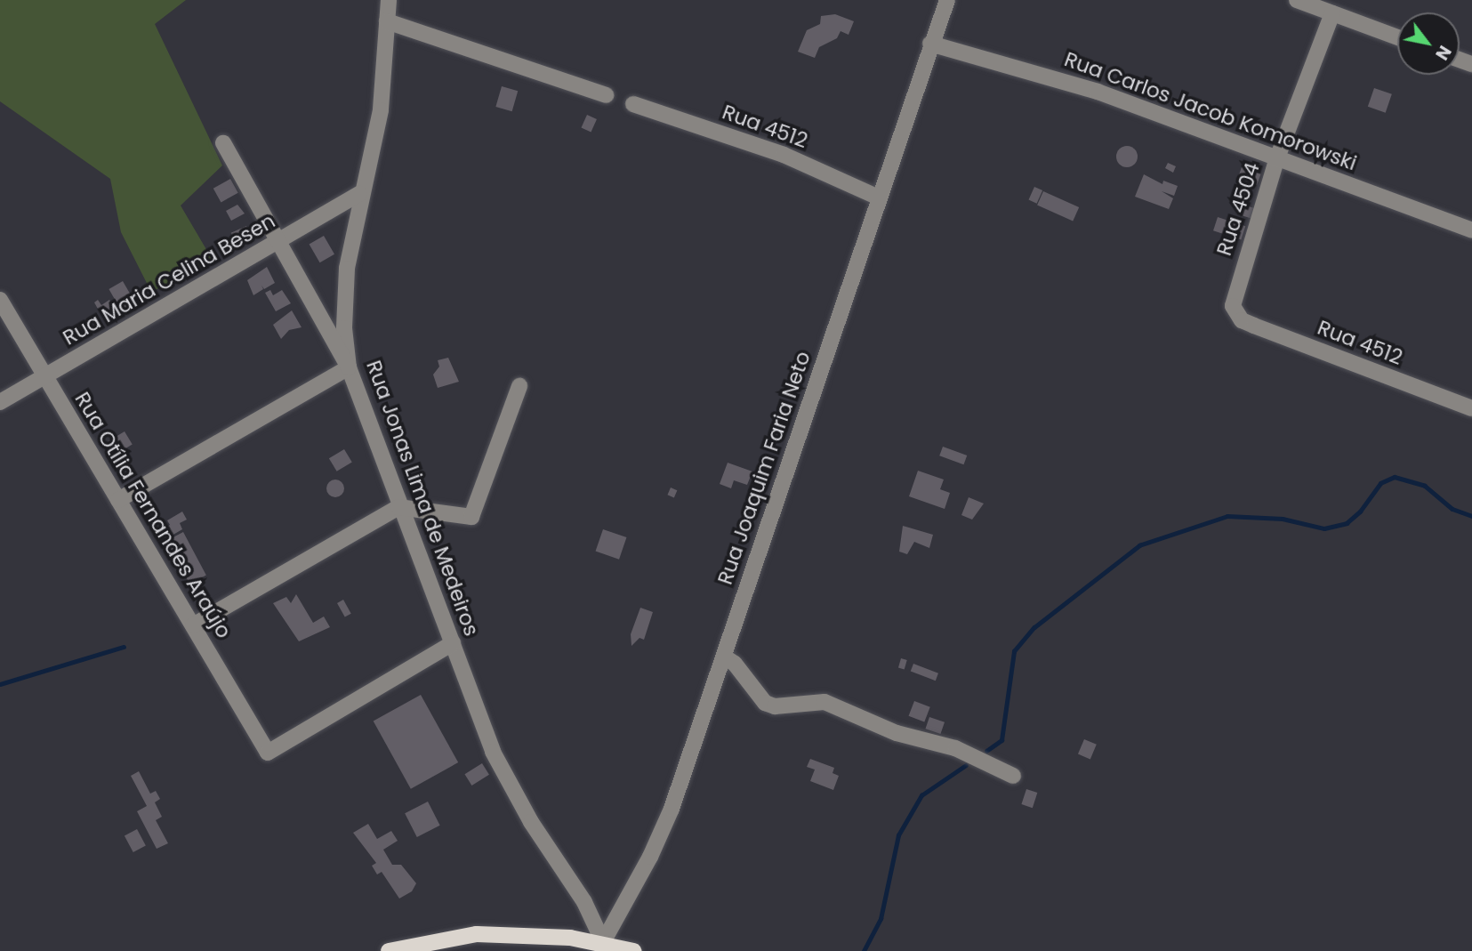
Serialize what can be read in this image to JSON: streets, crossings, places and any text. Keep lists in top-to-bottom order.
{
  "streets": {
    "street": [
      "Rua Carlos Jacob Komorowski",
      "Rua 4512",
      "Rua 4504",
      "Rua Maria Celina Besen",
      "Rua Joaquim Faria Neto",
      "Rua Jonas Lima de Medeiros",
      "Rua Otília Fernandes Araújo"
    ]
  },
  "crossings": [
    ["Rua Carlos Jacob Komorowski", "Rua 4504"],
    ["Rua Carlos Jacob Komorowski", "Rua Joaquim Faria Neto"],
    ["Rua 4512", "Rua 4504"],
    ["Rua 4512", "Rua Joaquim Faria Neto"],
    ["Rua Maria Celina Besen", "Rua Jonas Lima de Medeiros"],
    ["Rua Maria Celina Besen", "Rua Otília Fernandes Araújo"],
    ["Rua Joaquim Faria Neto", "Rua Jonas Lima de Medeiros"],
    ["Rua Jonas Lima de Medeiros", "Rua Otília Fernandes Araújo"]
  ],
  "north": "bottom right"
}
